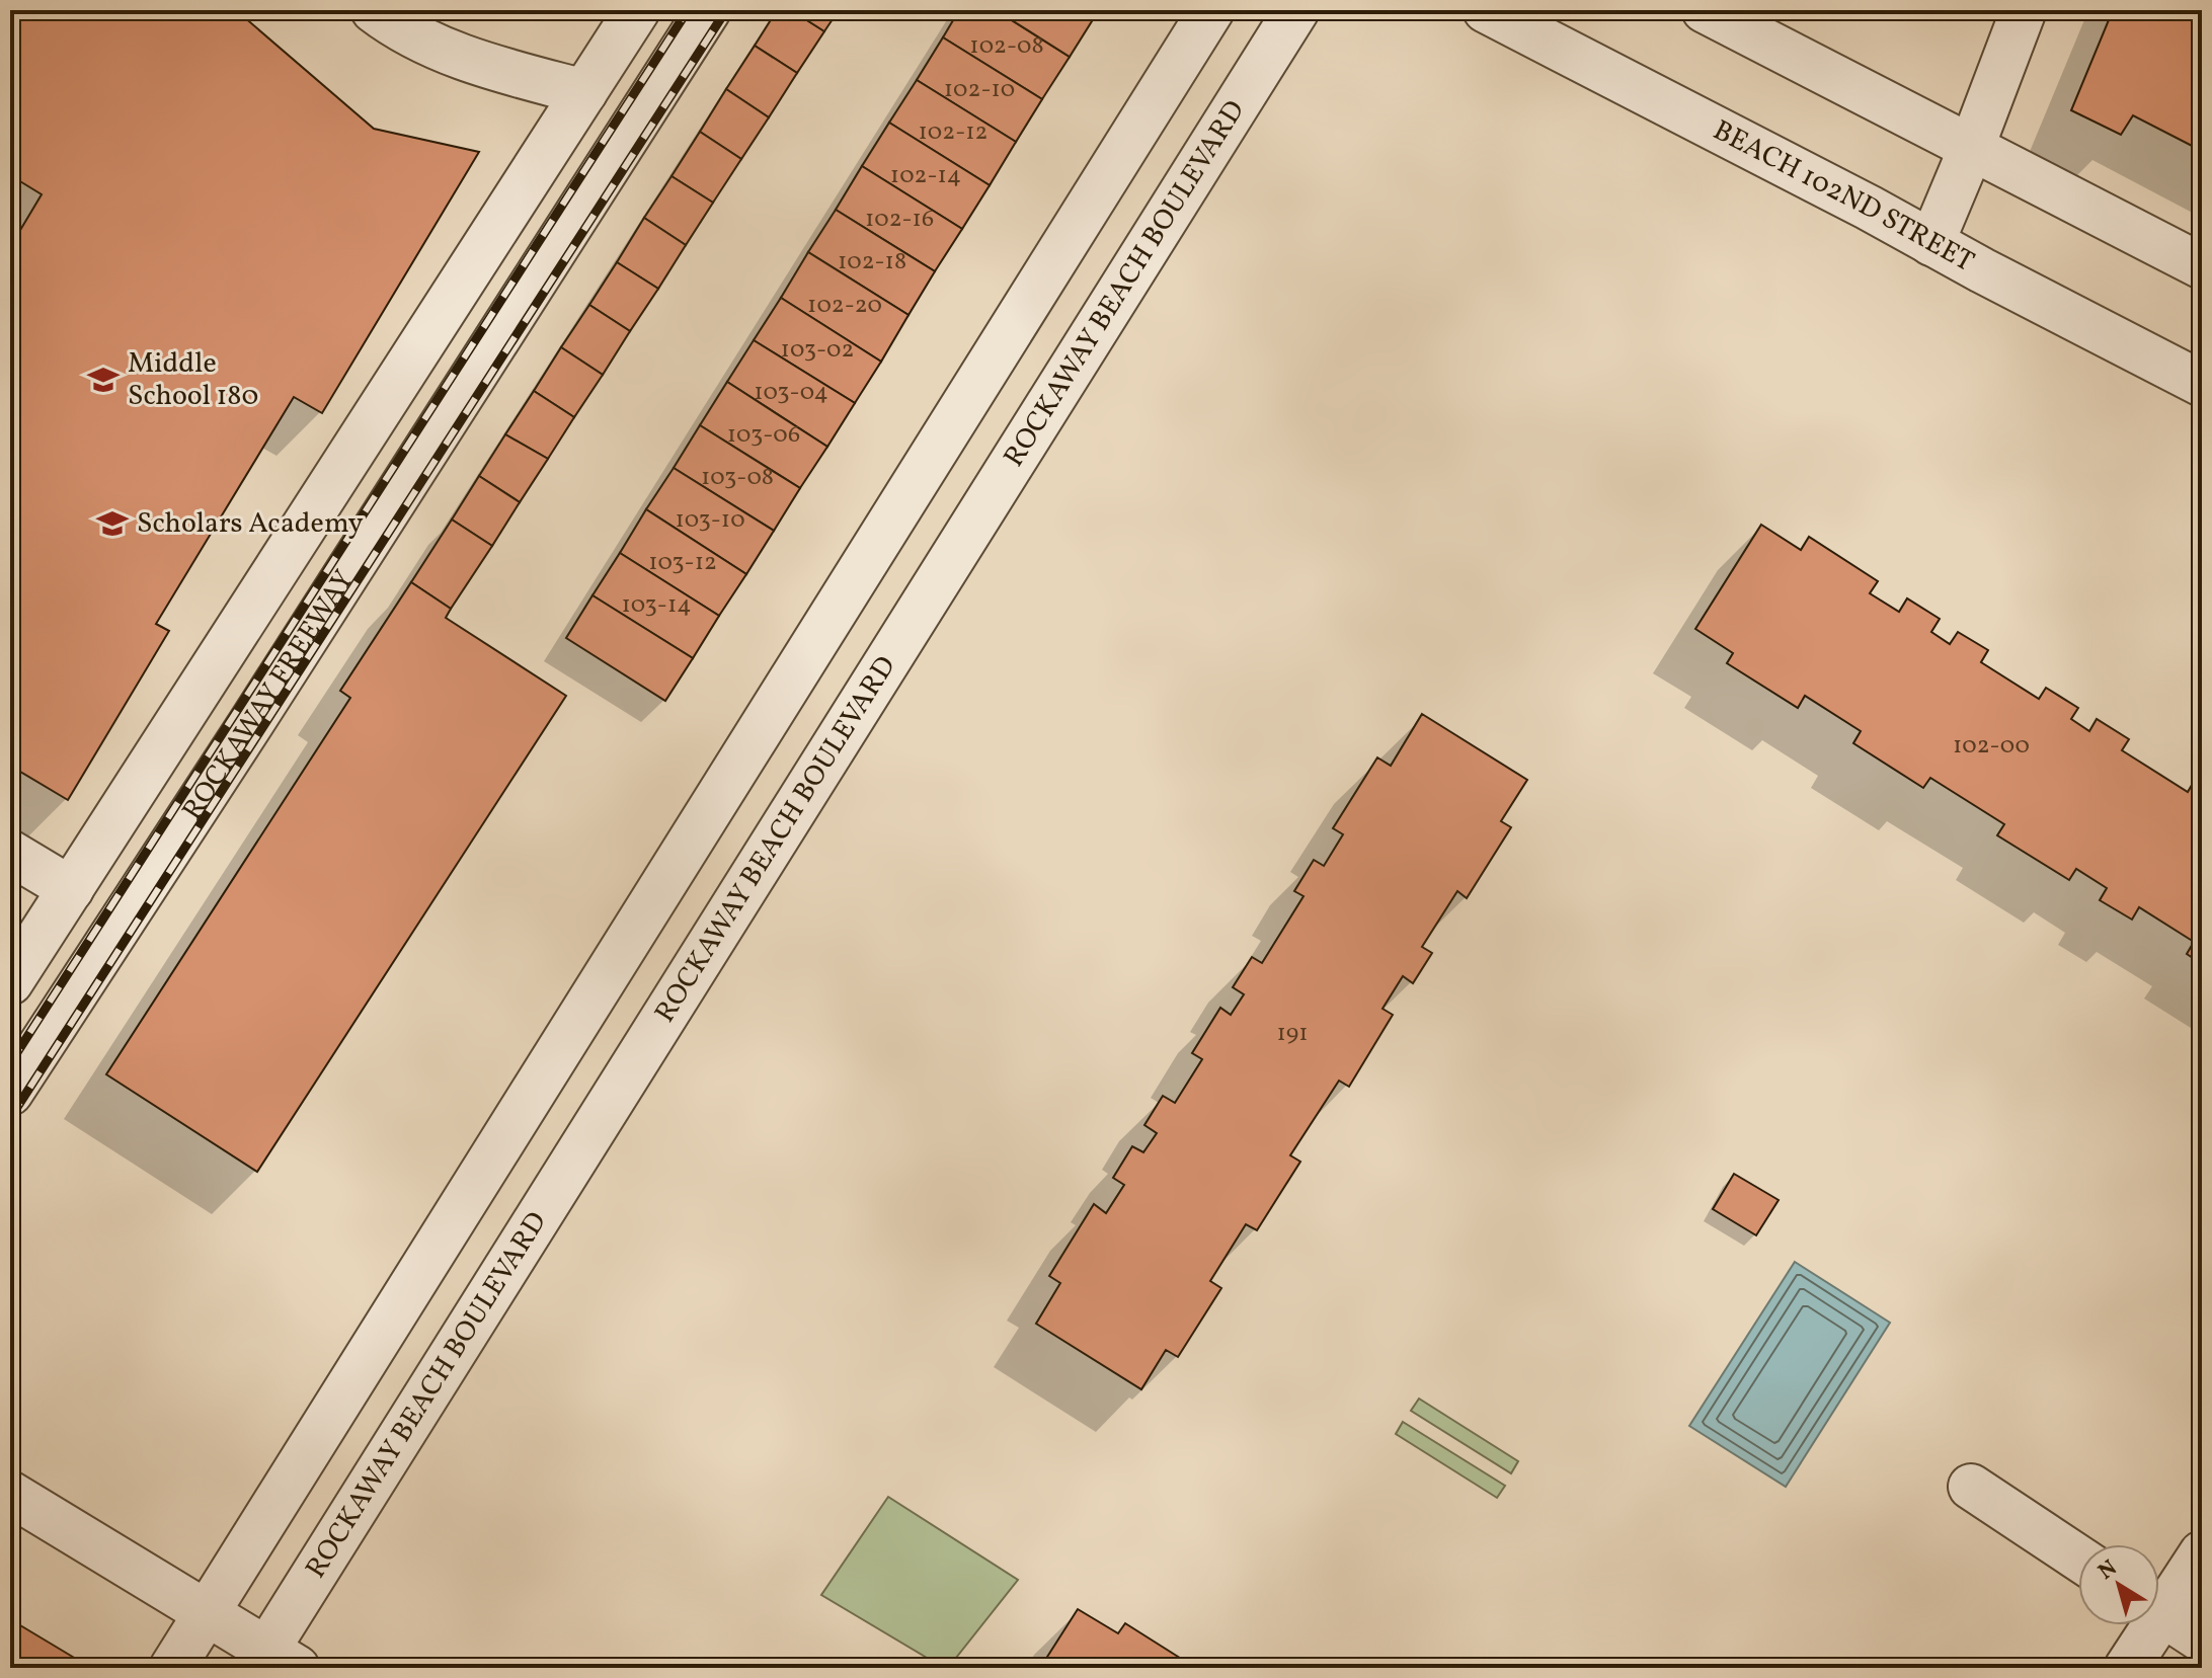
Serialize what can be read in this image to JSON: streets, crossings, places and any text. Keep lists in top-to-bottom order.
{
  "streets": {
    "street": ["BEACH 102ND STREET", "ROCKAWAY BEACH BOULEVARD", "ROCKAWAY FREEWAY"]
  },
  "places": {
    "school or university": ["Middle School 180", "Scholars Academy"]
  },
  "house_numbers": [
    "102-08",
    "102-10",
    "102-12",
    "102-14",
    "102-16",
    "102-18",
    "102-20",
    "103-02",
    "103-04",
    "103-06",
    "103-08",
    "103-10",
    "103-12",
    "103-14",
    "102-00",
    "191"
  ],
  "north": "top left"
}
